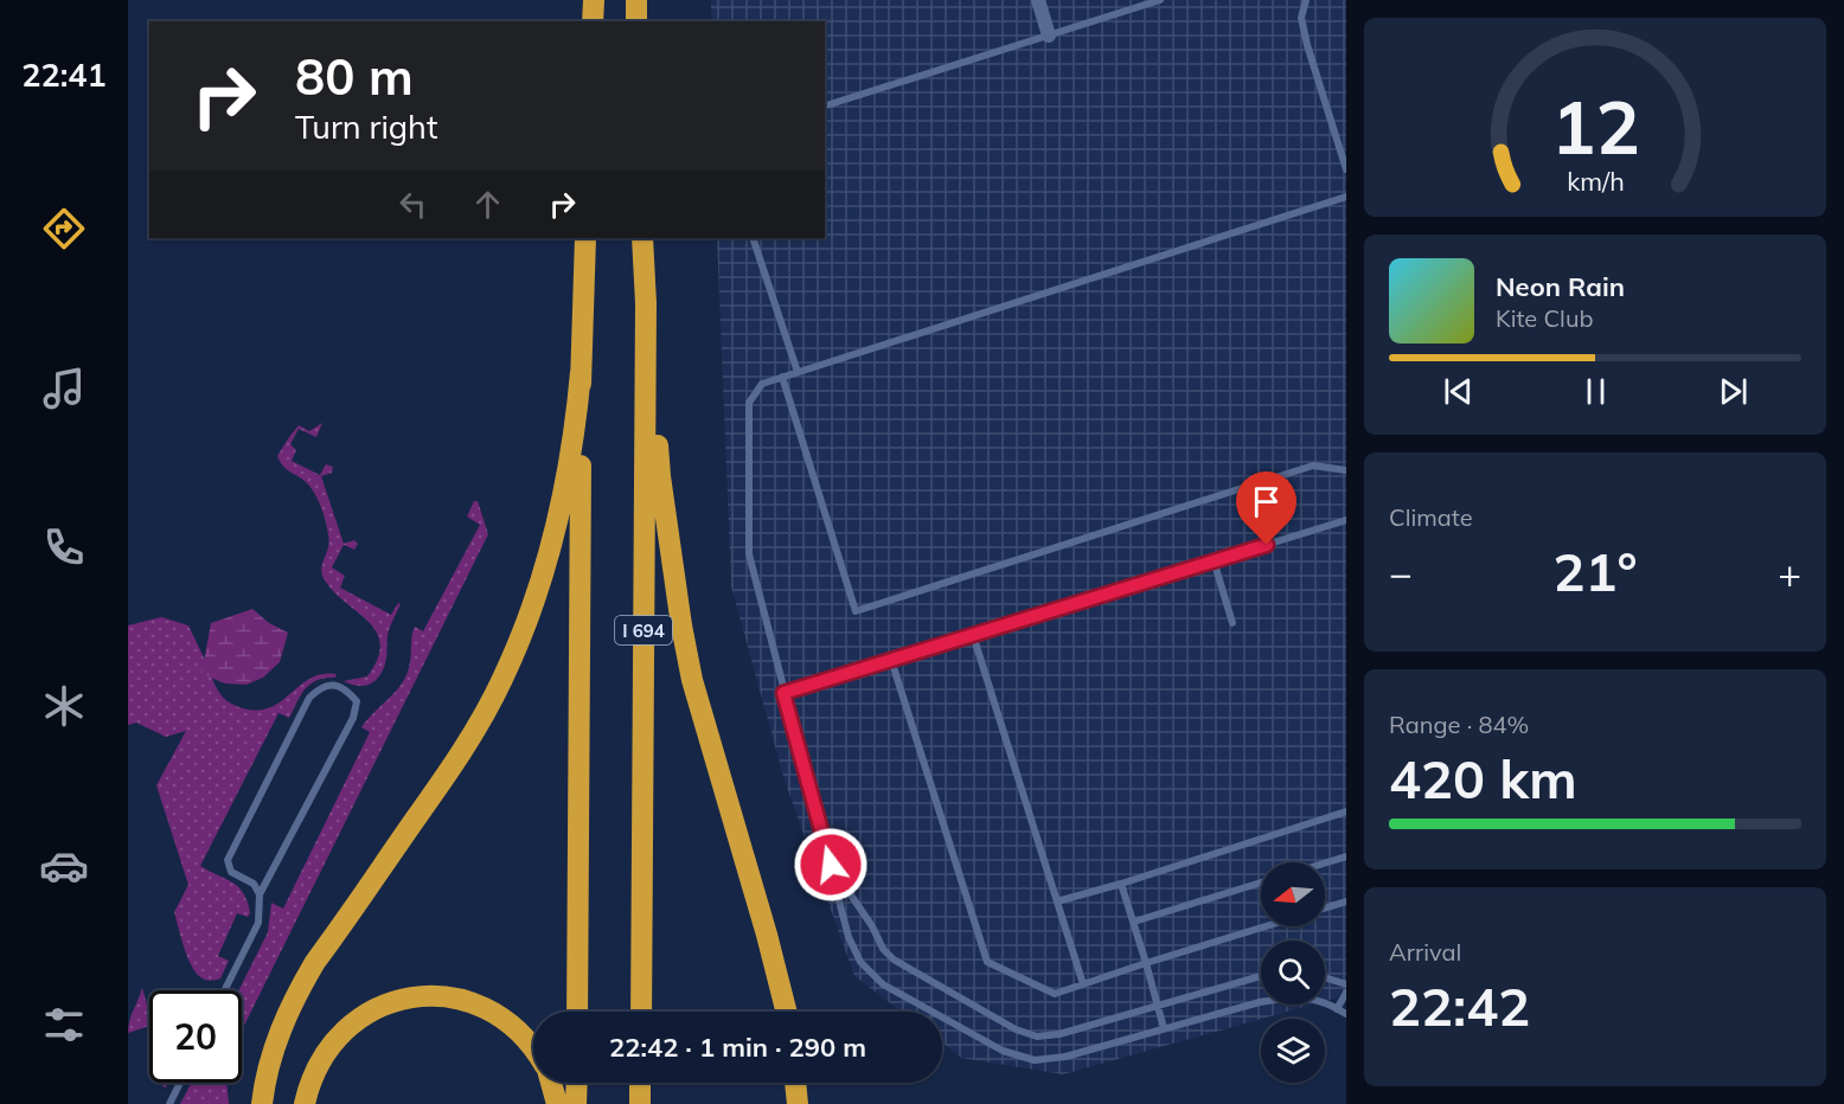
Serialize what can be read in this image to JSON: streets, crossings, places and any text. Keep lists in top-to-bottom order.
{
  "streets": {
    "highway": ["I 694"]
  },
  "north": "left",
  "page": {
    "tabs": "22:41",
    "turn": ["80 m", "Turn right"],
    "song": ["Neon Rain", "Kite Club"],
    "tile": [
      "Climate",
      ["Range · 84%", "420 km"],
      ["Arrival", "22:42"]
    ],
    "heat": ["−", "21°", "+"],
    "limit": "20",
    "trip": "22:42 · 1 min · 290 m",
    "gauge": ["12", "km/h"]
  }
}
